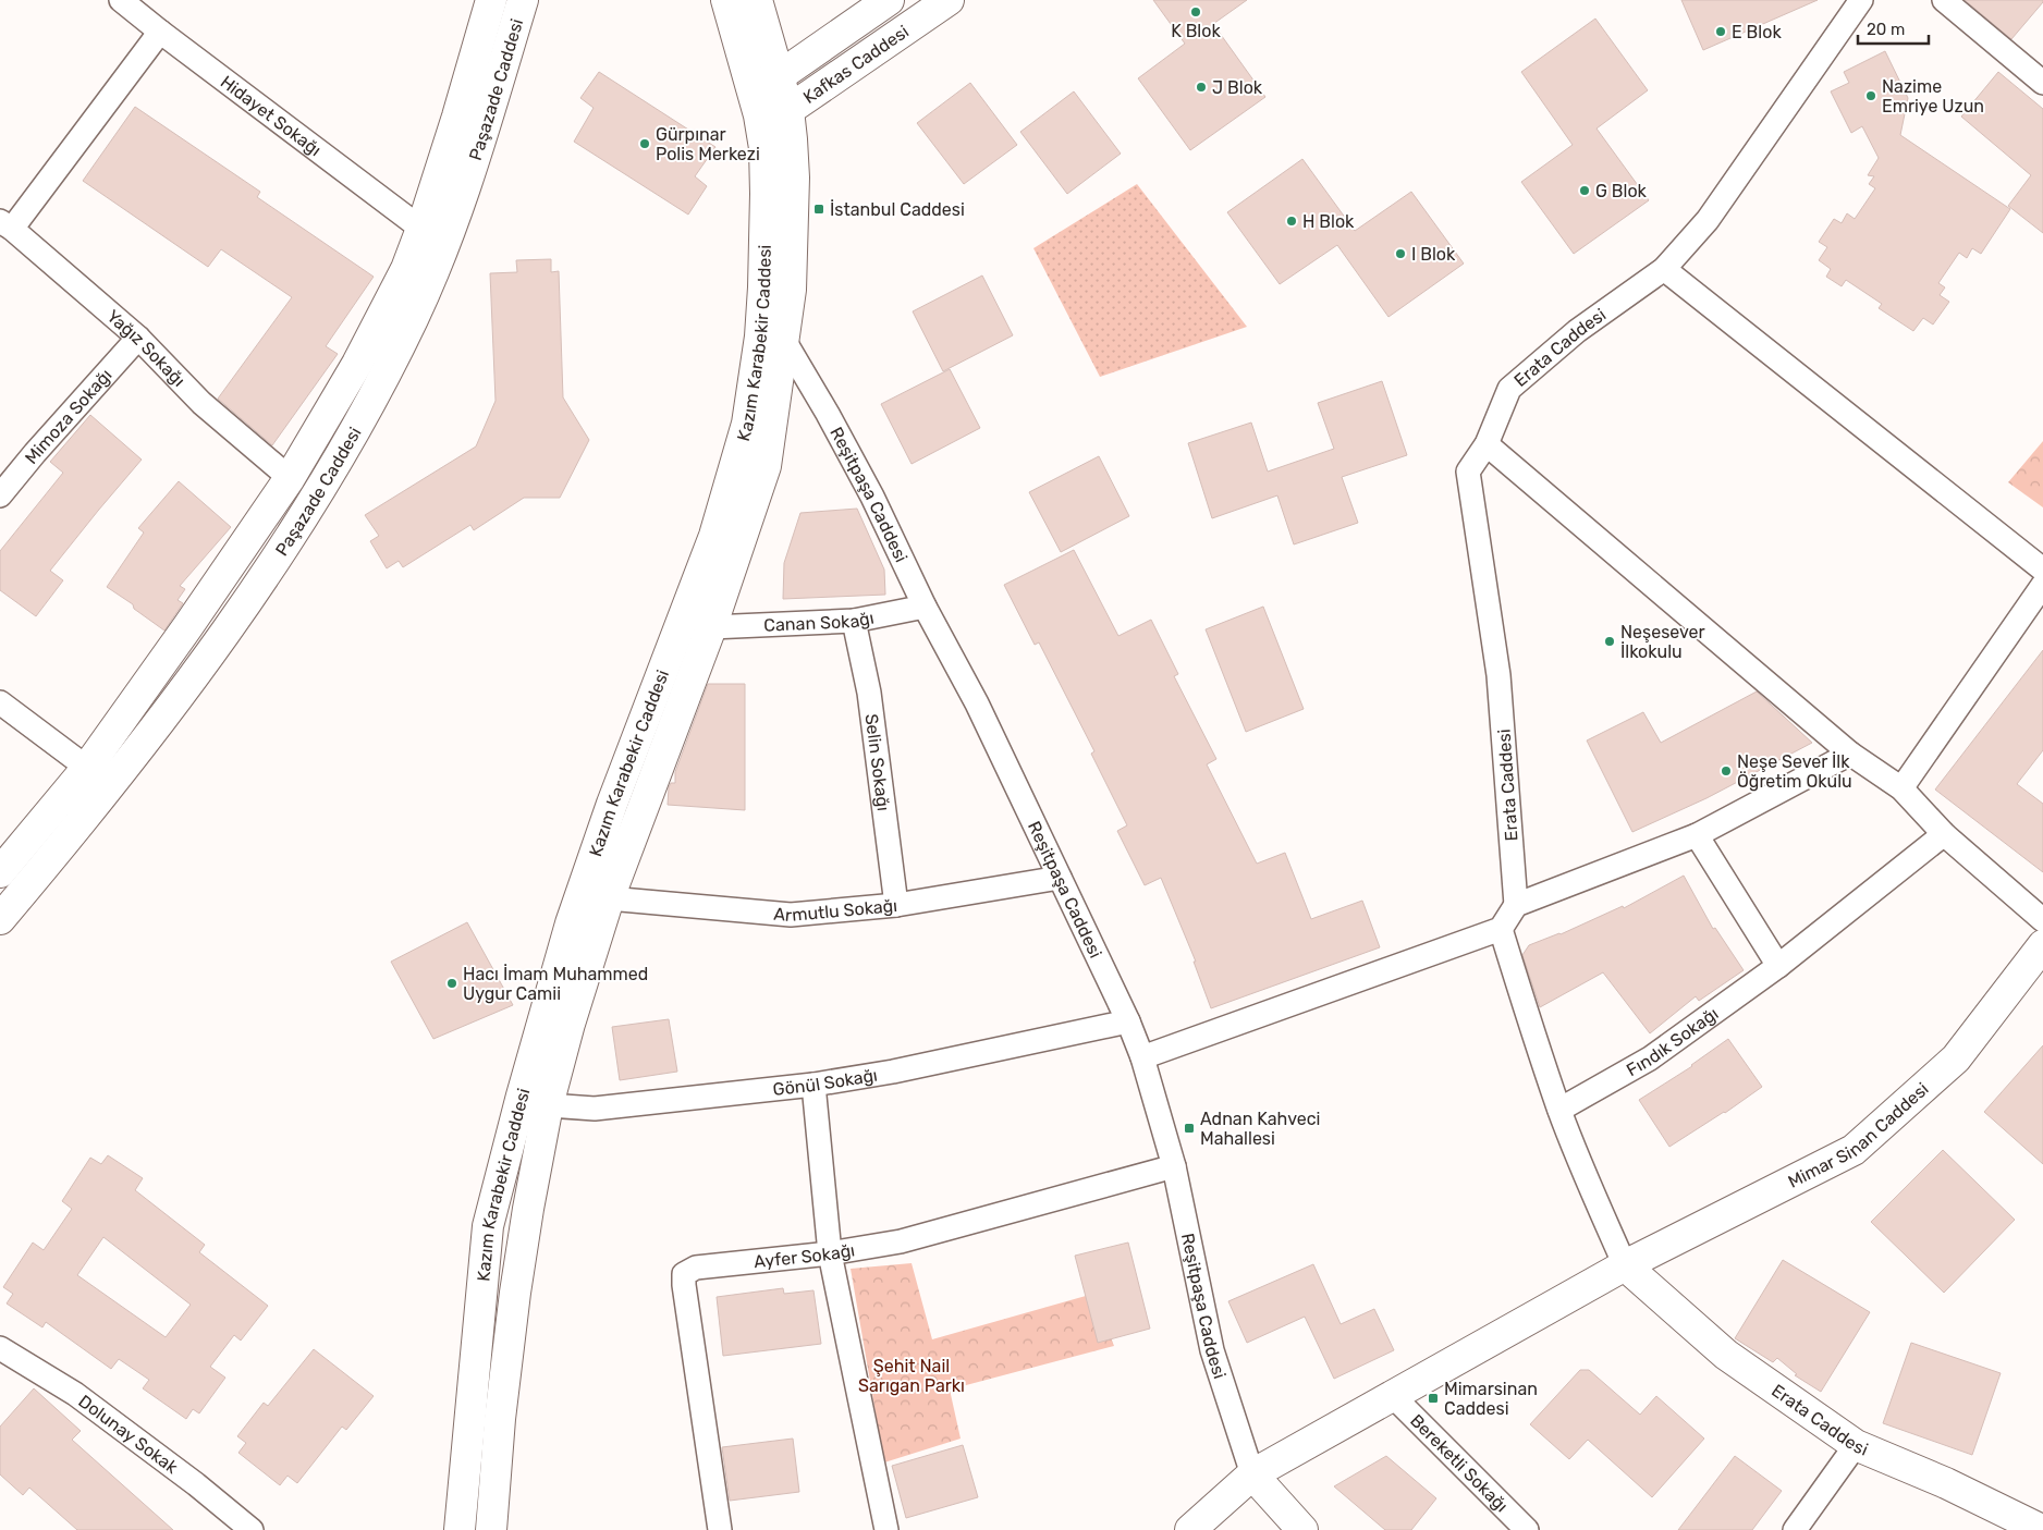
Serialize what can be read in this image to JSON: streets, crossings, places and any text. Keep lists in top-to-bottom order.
{
  "streets": {
    "street": [
      "Kafkas Caddesi",
      "Paşazade Caddesi",
      "Hidayet Sokağı",
      "Kazım Karabekir Caddesi",
      "Erata Caddesi",
      "Yağız Sokağı",
      "Mimoza Sokağı",
      "Reşitpaşa Caddesi",
      "Canan Sokağı",
      "Selin Sokağı",
      "Armutlu Sokağı",
      "Fındık Sokağı",
      "Gönül Sokağı",
      "Mimar Sinan Caddesi",
      "Ayfer Sokağı",
      "Dolunay Sokak",
      "Bereketli Sokağı"
    ]
  },
  "crossings": [
    ["Kafkas Caddesi", "Kazım Karabekir Caddesi"],
    ["Paşazade Caddesi", "Hidayet Sokağı"],
    ["Paşazade Caddesi", "Yağız Sokağı"],
    ["Kazım Karabekir Caddesi", "Reşitpaşa Caddesi"],
    ["Kazım Karabekir Caddesi", "Gönül Sokağı"],
    ["Erata Caddesi", "Mimar Sinan Caddesi"],
    ["Yağız Sokağı", "Mimoza Sokağı"],
    ["Reşitpaşa Caddesi", "Canan Sokağı"],
    ["Reşitpaşa Caddesi", "Armutlu Sokağı"],
    ["Reşitpaşa Caddesi", "Gönül Sokağı"],
    ["Reşitpaşa Caddesi", "Mimar Sinan Caddesi"],
    ["Reşitpaşa Caddesi", "Ayfer Sokağı"],
    ["Canan Sokağı", "Selin Sokağı"],
    ["Selin Sokağı", "Armutlu Sokağı"],
    ["Mimar Sinan Caddesi", "Bereketli Sokağı"]
  ],
  "parks": ["Şehit Nail Sarıgan Parkı"],
  "places": {
    "other": [
      "K Blok",
      "E Blok",
      "J Blok",
      "Nazime Emriye Uzun",
      "Gürpınar Polis Merkezi",
      "G Blok",
      "H Blok",
      "I Blok",
      "Neşesever İlkokulu",
      "Neşe Sever İlk Öğretim Okulu",
      "Hacı İmam Muhammed Uygur Camii"
    ],
    "transit": ["İstanbul Caddesi", "Adnan Kahveci Mahallesi", "Mimarsinan Caddesi"]
  },
  "scale_bar": "20 m"
}
